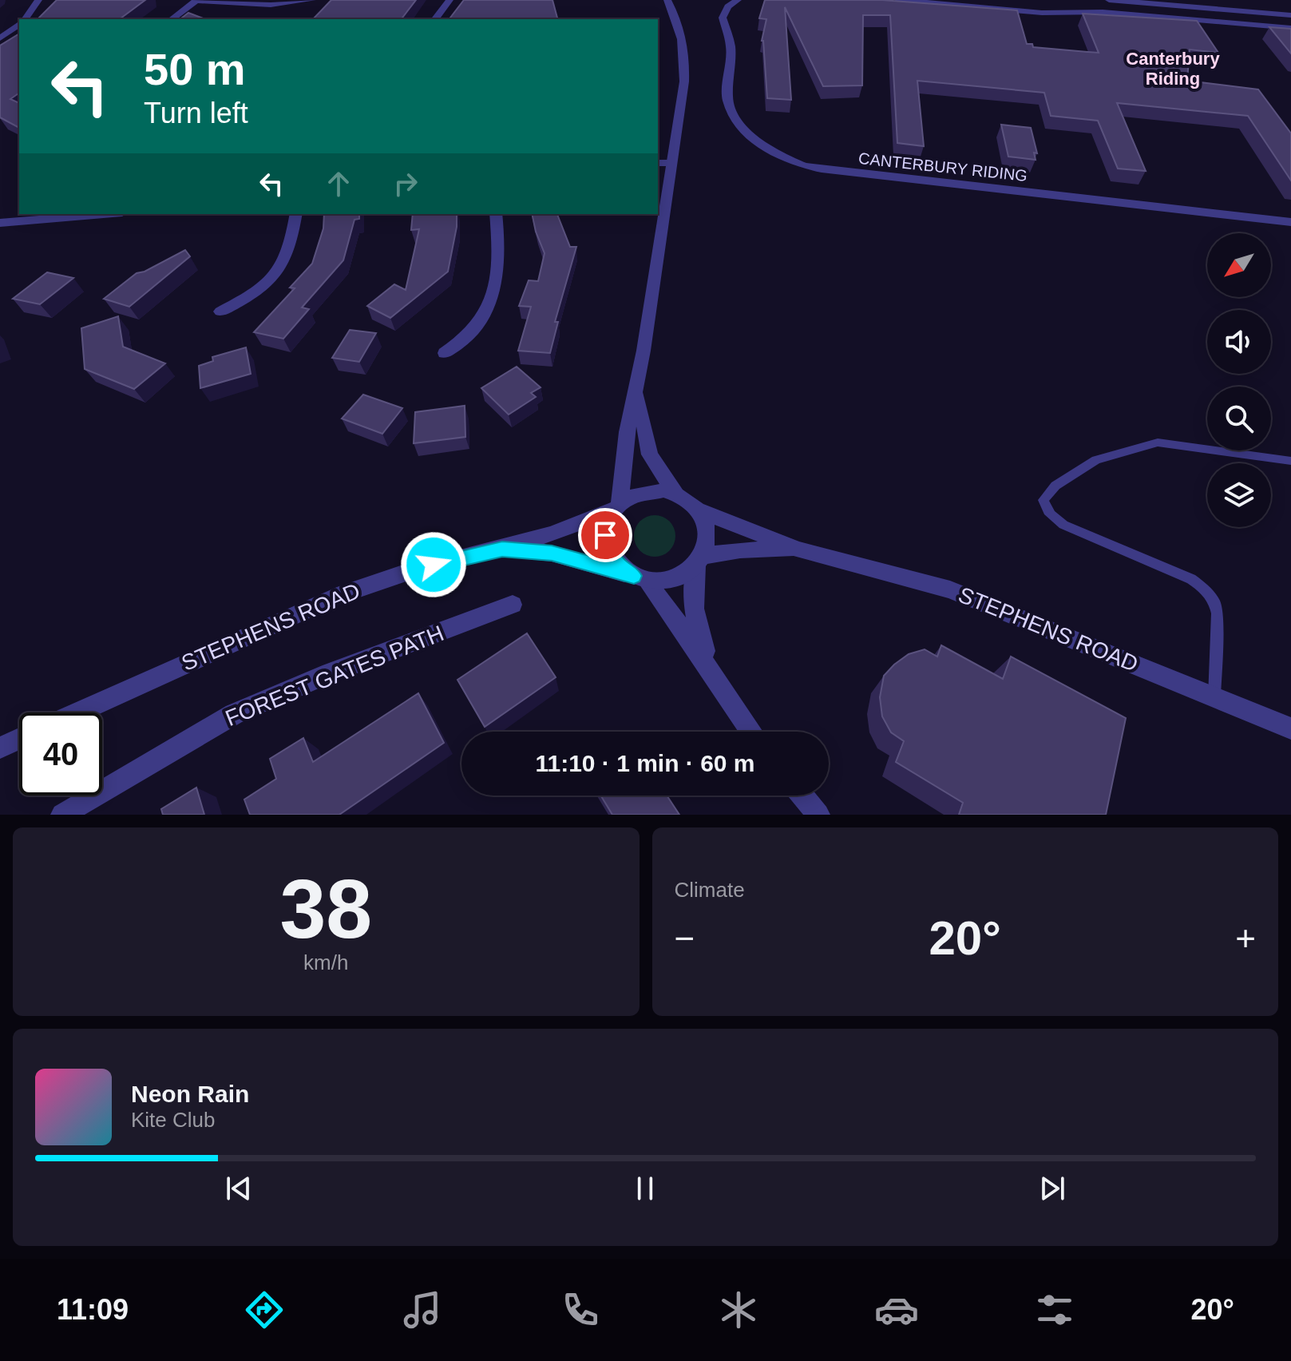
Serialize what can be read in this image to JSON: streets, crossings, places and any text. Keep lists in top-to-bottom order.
{
  "streets": {
    "street": ["CANTERBURY RIDING", "STEPHENS ROAD", "FOREST GATES PATH"]
  },
  "districts": ["Canterbury Riding"],
  "north": "bottom left",
  "page": {
    "turn": ["50 m", "Turn left"],
    "limit": "40",
    "trip": "11:10 · 1 min · 60 m",
    "tile": [
      ["38", "km/h"],
      "Climate"
    ],
    "heat": ["−", "20°", "+"],
    "song": ["Neon Rain", "Kite Club"],
    "tabs": ["11:09", "20°"]
  }
}
